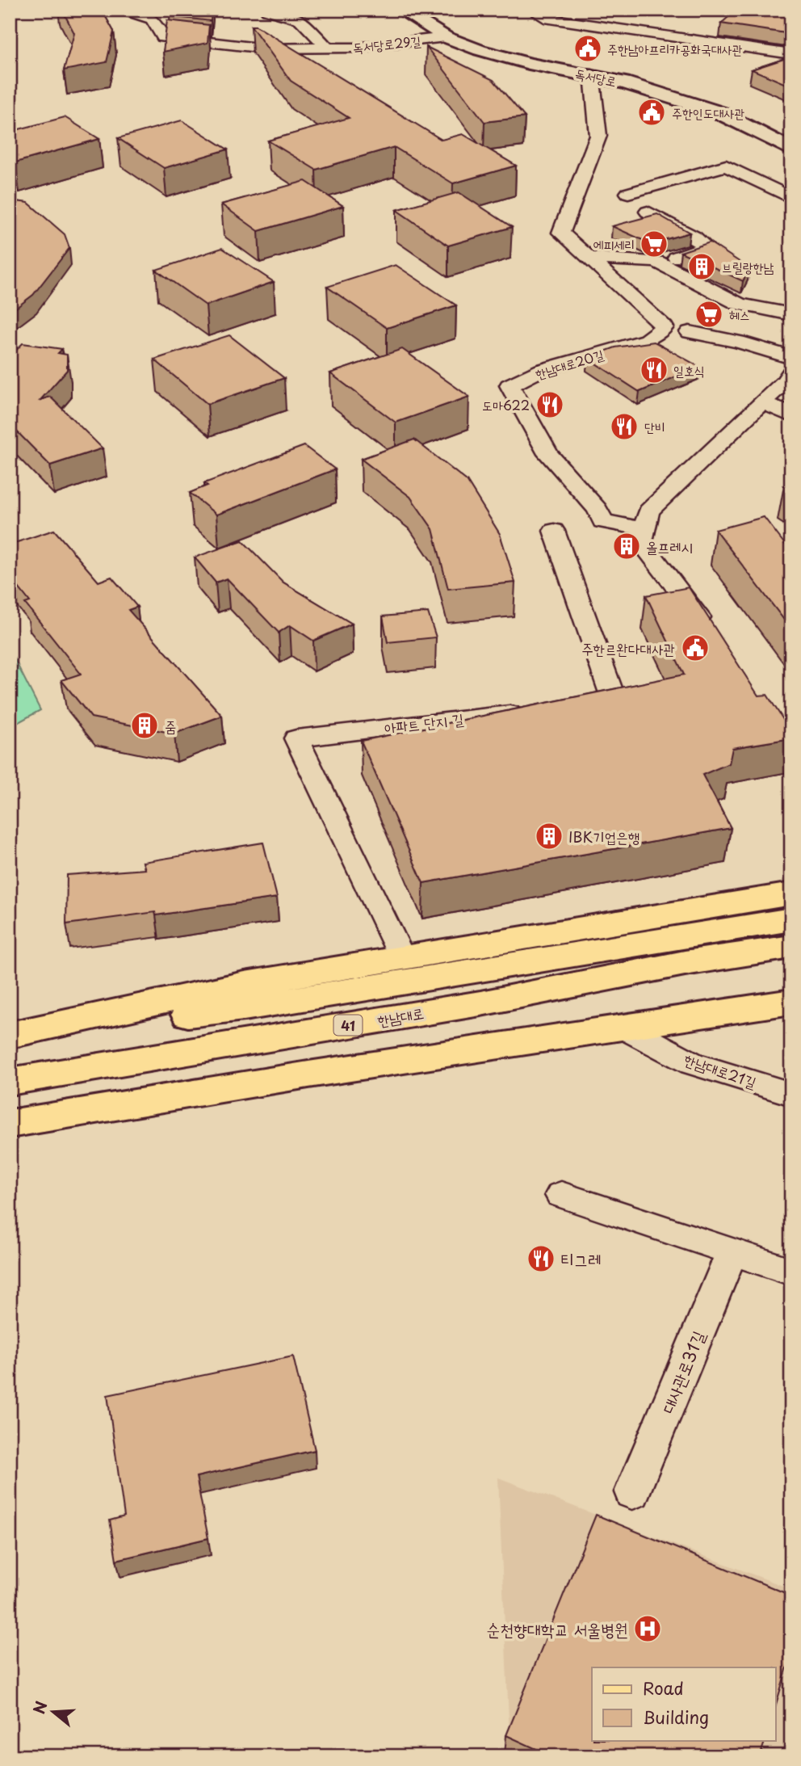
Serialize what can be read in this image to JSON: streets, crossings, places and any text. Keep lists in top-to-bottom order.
{
  "streets": {
    "main road": ["독서당로", "한남대로", "41"],
    "street": [
      "독서당로29길",
      "한남대로20길",
      "아파트 단지 길",
      "한남대로21길",
      "대사관로31길"
    ]
  },
  "crossings": [
    ["독서당로29길", "독서당로"],
    ["독서당로", "한남대로20길"]
  ],
  "places": {
    "public building": ["주한남아프리카공화국대사관", "주한인도대사관", "주한르완다대사관"],
    "supermarket": ["에피세리", "헤스"],
    "building": [
      "브릴랑한남",
      "올프레시",
      "줌",
      "IBK기업은행"
    ],
    "restaurant": [
      "일호식",
      "도마622",
      "단비",
      "티그레"
    ],
    "hospital": ["순천향대학교 서울병원"]
  },
  "legend": ["Road", "Building"],
  "north": "left"
}
